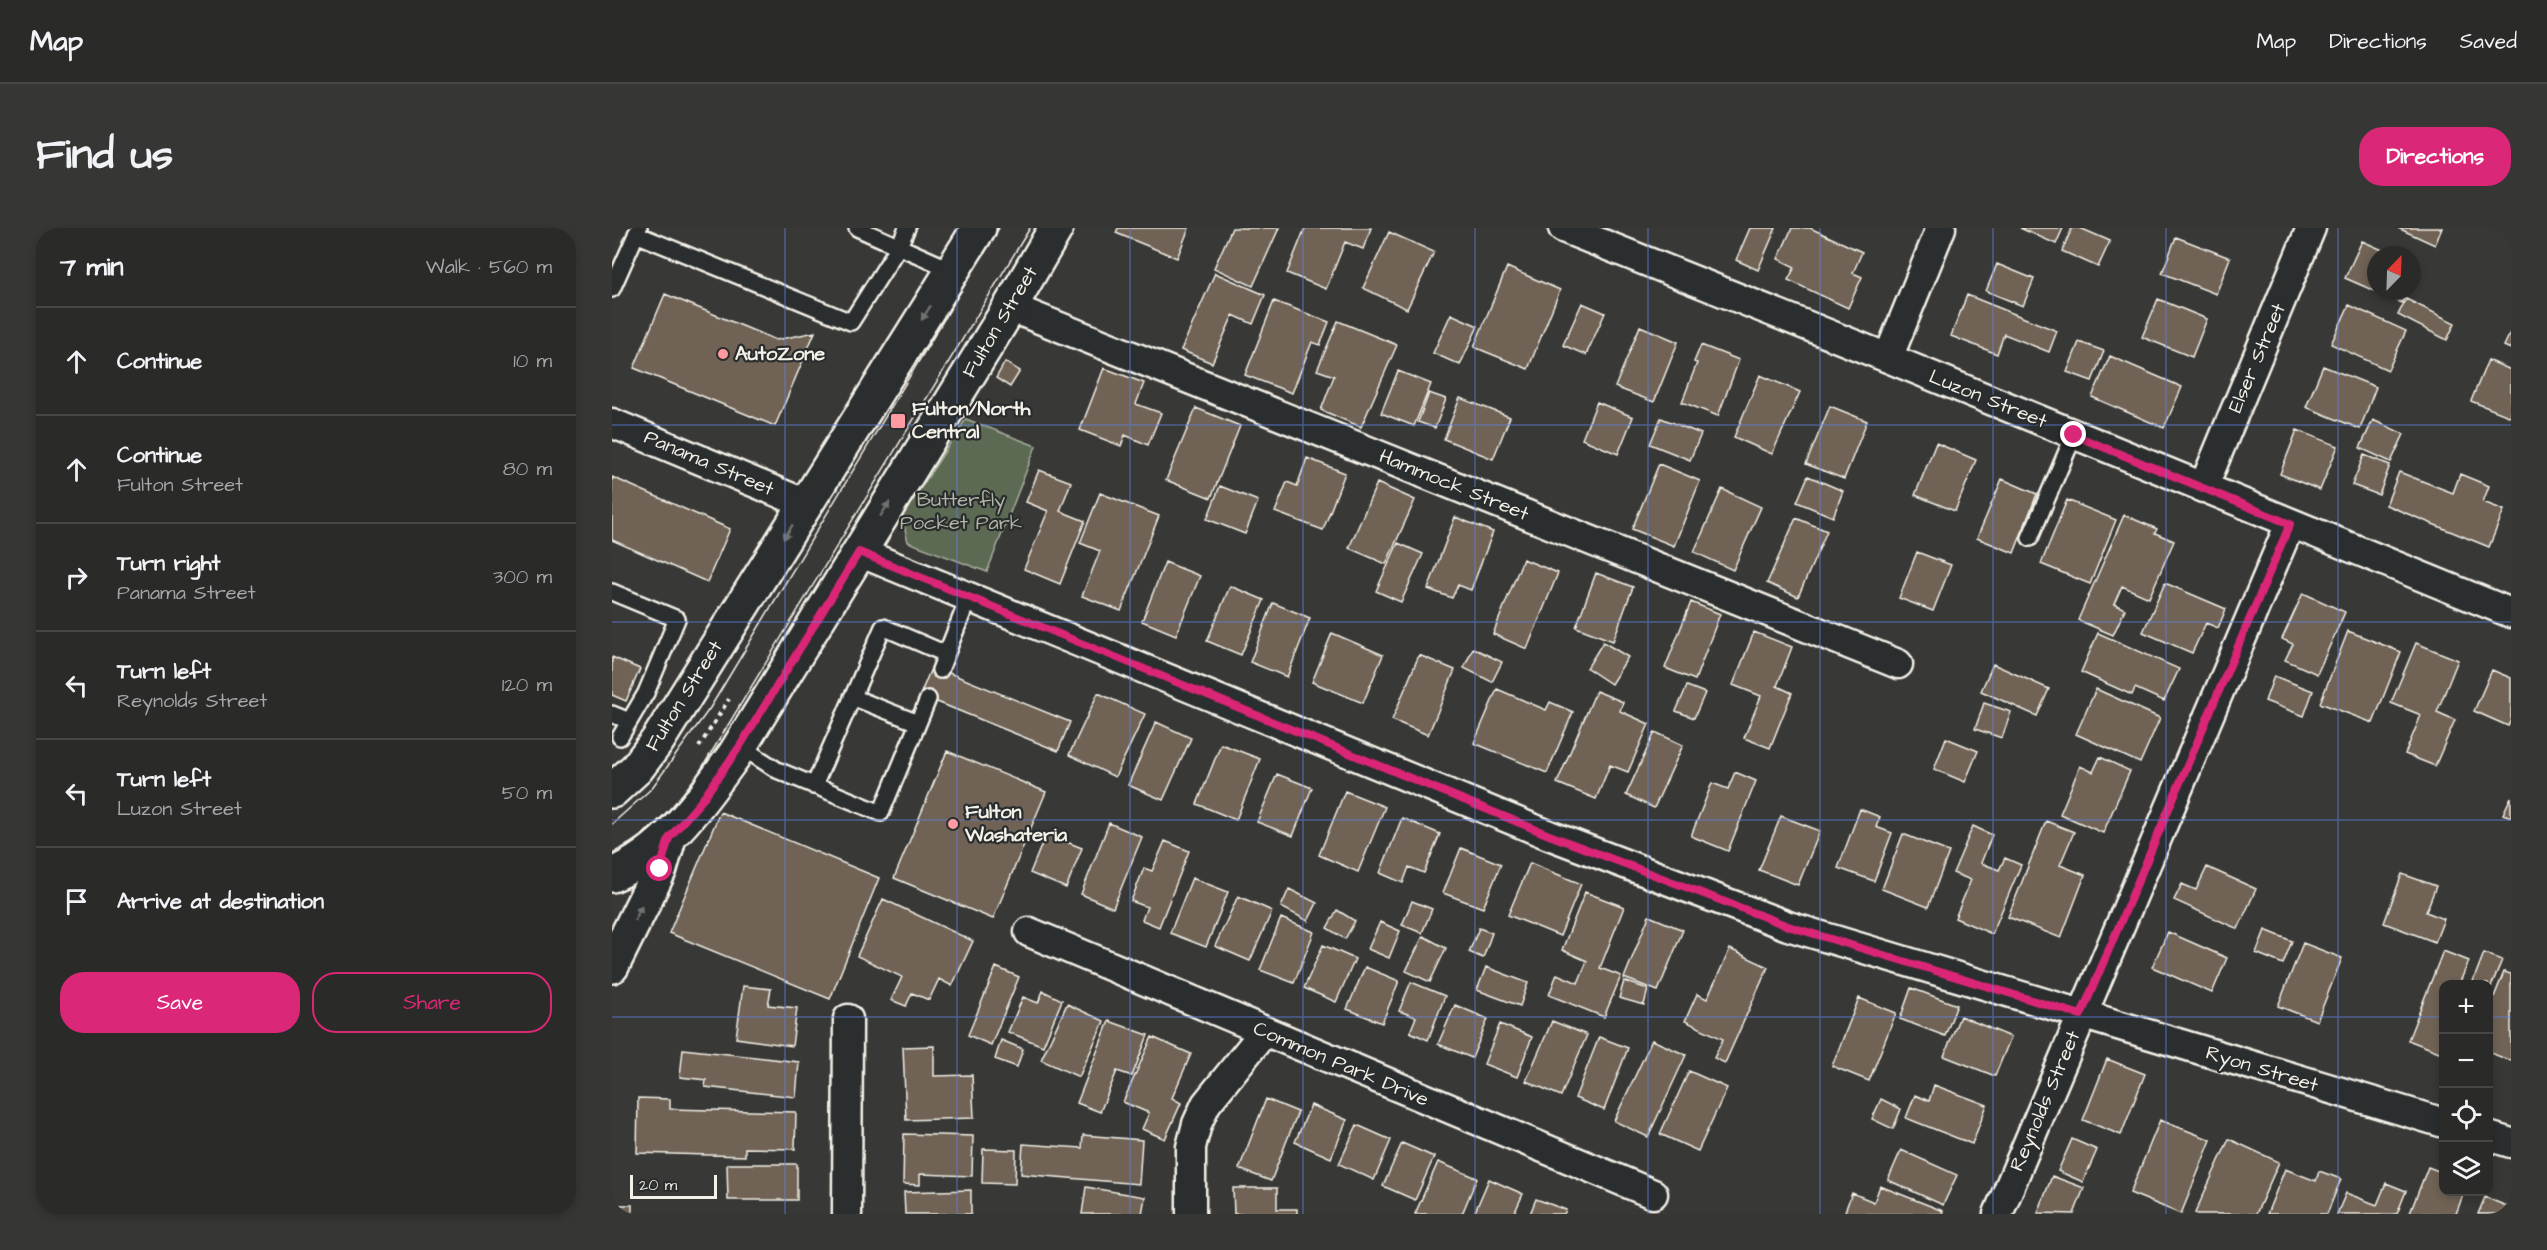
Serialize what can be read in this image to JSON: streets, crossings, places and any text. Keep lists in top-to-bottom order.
{
  "streets": {
    "main road": ["Fulton Street"],
    "street": [
      "Elser Street",
      "Luzon Street",
      "Panama Street",
      "Hammock Street",
      "Common Park Drive",
      "Ryon Street",
      "Reynolds Street"
    ]
  },
  "crossings": [
    ["Fulton Street", "Panama Street"],
    ["Fulton Street", "Hammock Street"],
    ["Elser Street", "Luzon Street"],
    ["Luzon Street", "Reynolds Street"],
    ["Ryon Street", "Reynolds Street"]
  ],
  "parks": ["Butterfly Pocket Park"],
  "places": {
    "other": ["AutoZone", "Fulton Washateria"],
    "transit": ["Fulton/North Central"]
  },
  "scale_bar": "20 m",
  "north": "top right",
  "page": {
    "header": "Map",
    "nav": ["Map", "Directions", "Saved"],
    "title": "Find us",
    "buttons": [
      "Directions",
      ["Save", "Share"]
    ],
    "heading": ["7 min", "Walk · 560 m"],
    "list": [
      ["Continue", "10 m"],
      ["Continue", "Fulton Street", "80 m"],
      ["Turn right", "Panama Street", "300 m"],
      ["Turn left", "Reynolds Street", "120 m"],
      ["Turn left", "Luzon Street", "50 m"],
      "Arrive at destination"
    ],
    "map_buttons": ["+", "−"],
    "scale": "20 m"
  }
}
